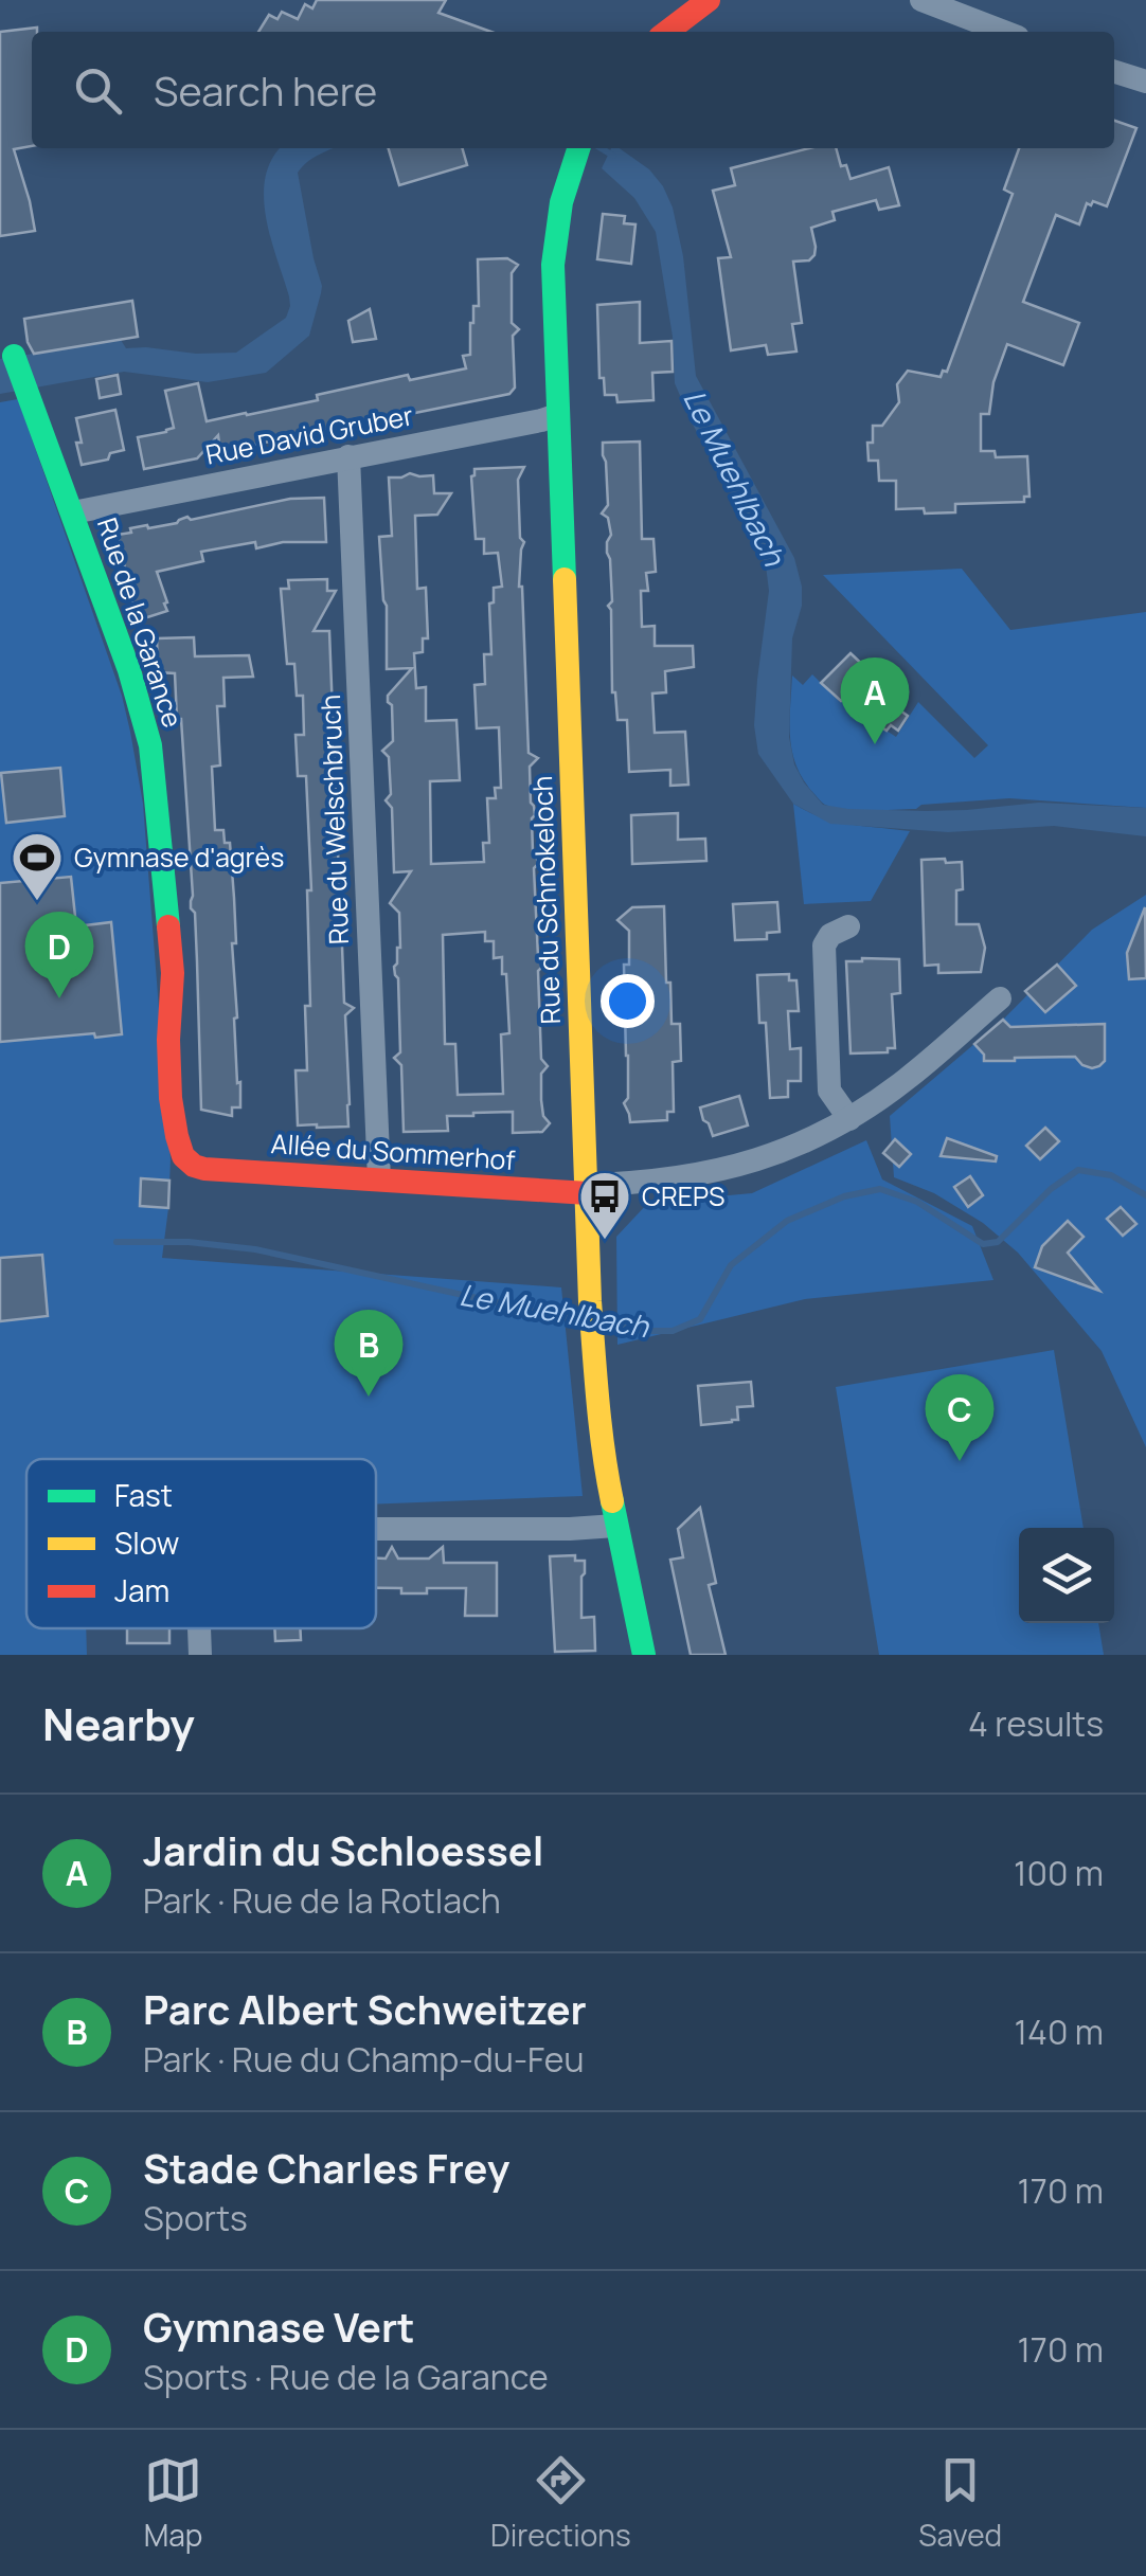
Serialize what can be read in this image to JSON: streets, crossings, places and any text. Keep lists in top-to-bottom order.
{
  "streets": {
    "street": [
      "Rue David Gruber",
      "Rue de la Garance",
      "Rue du Welschbruch",
      "Rue du Schnokeloch",
      "Allée du Sommerhof"
    ]
  },
  "crossings": [
    ["Rue David Gruber", "Rue de la Garance"],
    ["Rue David Gruber", "Rue du Welschbruch"],
    ["Rue David Gruber", "Rue du Schnokeloch"],
    ["Rue de la Garance", "Allée du Sommerhof"],
    ["Rue du Welschbruch", "Allée du Sommerhof"],
    ["Rue du Schnokeloch", "Allée du Sommerhof"]
  ],
  "water": ["Le Muehlbach"],
  "places": {
    "sports": ["Gymnase d'agrès"],
    "bus stop": ["CREPS"]
  },
  "legend": ["Fast", "Slow", "Jam"],
  "page": {
    "search": "Search here",
    "pins": [
      "A",
      "D",
      "B",
      "C"
    ],
    "heading": ["Nearby", "4 results"],
    "list": [
      {
        "mark": "A",
        "name": "Jardin du Schloessel",
        "note": "Park · Rue de la Rotlach",
        "value": "100 m"
      },
      {
        "mark": "B",
        "name": "Parc Albert Schweitzer",
        "note": "Park · Rue du Champ-du-Feu",
        "value": "140 m"
      },
      {
        "mark": "C",
        "name": "Stade Charles Frey",
        "note": "Sports",
        "value": "170 m"
      },
      {
        "mark": "D",
        "name": "Gymnase Vert",
        "note": "Sports · Rue de la Garance",
        "value": "170 m"
      }
    ],
    "nav": ["Map", "Directions", "Saved"]
  }
}
